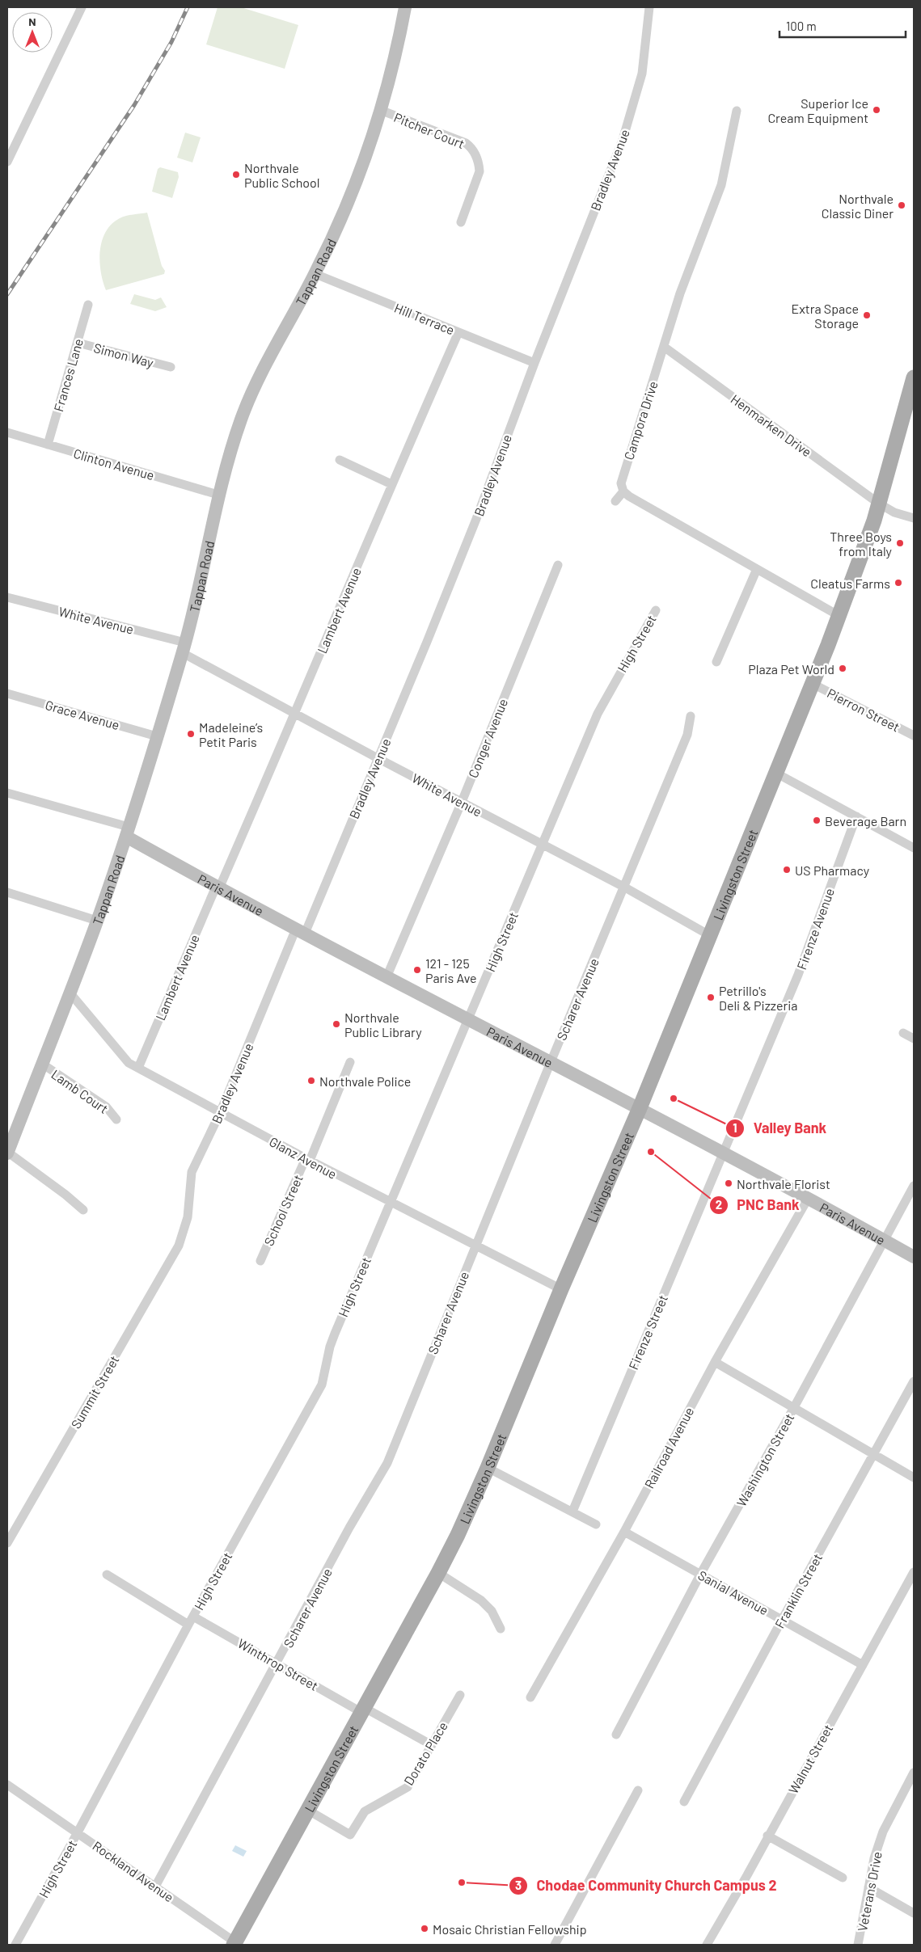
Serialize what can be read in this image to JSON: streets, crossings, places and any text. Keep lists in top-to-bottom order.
{
  "streets": {
    "main road": ["Livingston Street"],
    "street": [
      "Pitcher Court",
      "Bradley Avenue",
      "Tappan Road",
      "Hill Terrace",
      "Simon Way",
      "Frances Lane",
      "Campora Drive",
      "Henmarken Drive",
      "Clinton Avenue",
      "Lambert Avenue",
      "White Avenue",
      "High Street",
      "Pierron Street",
      "Grace Avenue",
      "Conger Avenue",
      "Paris Avenue",
      "Firenze Avenue",
      "Scharer Avenue",
      "Lamb Court",
      "Glanz Avenue",
      "School Street",
      "Firenze Street",
      "Summit Street",
      "Railroad Avenue",
      "Washington Street",
      "Franklin Street",
      "Sanial Avenue",
      "Winthrop Street",
      "Dorato Place",
      "Walnut Street",
      "Rockland Avenue",
      "Veterans Drive"
    ]
  },
  "crossings": [
    ["Pitcher Court", "Tappan Road"],
    ["Bradley Avenue", "Hill Terrace"],
    ["Bradley Avenue", "White Avenue"],
    ["Bradley Avenue", "Paris Avenue"],
    ["Bradley Avenue", "Glanz Avenue"],
    ["Bradley Avenue", "Summit Street"],
    ["Tappan Road", "Hill Terrace"],
    ["Tappan Road", "Clinton Avenue"],
    ["Tappan Road", "White Avenue"],
    ["Tappan Road", "Grace Avenue"],
    ["Tappan Road", "Paris Avenue"],
    ["Tappan Road", "Lamb Court"],
    ["Tappan Road", "Glanz Avenue"],
    ["Hill Terrace", "Lambert Avenue"],
    ["Simon Way", "Frances Lane"],
    ["Frances Lane", "Clinton Avenue"],
    ["Campora Drive", "Henmarken Drive"],
    ["Henmarken Drive", "Livingston Street"],
    ["Lambert Avenue", "White Avenue"],
    ["Lambert Avenue", "Paris Avenue"],
    ["Lambert Avenue", "Glanz Avenue"],
    ["White Avenue", "High Street"],
    ["White Avenue", "Conger Avenue"],
    ["White Avenue", "Livingston Street"],
    ["White Avenue", "Scharer Avenue"],
    ["High Street", "Paris Avenue"],
    ["High Street", "Glanz Avenue"],
    ["High Street", "Winthrop Street"],
    ["High Street", "Rockland Avenue"],
    ["Pierron Street", "Livingston Street"],
    ["Conger Avenue", "Paris Avenue"],
    ["Livingston Street", "Paris Avenue"],
    ["Livingston Street", "Glanz Avenue"],
    ["Livingston Street", "Winthrop Street"],
    ["Livingston Street", "Dorato Place"],
    ["Livingston Street", "Rockland Avenue"],
    ["Paris Avenue", "Firenze Avenue"],
    ["Paris Avenue", "Scharer Avenue"],
    ["Paris Avenue", "Firenze Street"],
    ["Paris Avenue", "Railroad Avenue"],
    ["Paris Avenue", "Washington Street"],
    ["Firenze Avenue", "Firenze Street"],
    ["Scharer Avenue", "Glanz Avenue"],
    ["Scharer Avenue", "Winthrop Street"],
    ["Scharer Avenue", "Rockland Avenue"],
    ["Glanz Avenue", "School Street"],
    ["Railroad Avenue", "Sanial Avenue"],
    ["Washington Street", "Sanial Avenue"],
    ["Franklin Street", "Sanial Avenue"],
    ["Sanial Avenue", "Walnut Street"],
    ["Winthrop Street", "Dorato Place"]
  ],
  "places": [
    "Superior Ice Cream Equipment",
    "Northvale Public School",
    "Northvale Classic Diner",
    "Extra Space Storage",
    "Three Boys from Italy",
    "Cleatus Farms",
    "Plaza Pet World",
    "Madeleine’s Petit Paris",
    "Beverage Barn",
    "US Pharmacy",
    "121 - 125 Paris Ave",
    "Petrillo's Deli & Pizzeria",
    "Northvale Public Library",
    "Northvale Police",
    "Valley Bank",
    "PNC Bank",
    "Northvale Florist",
    "Chodae Community Church Campus 2",
    "Mosaic Christian Fellowship"
  ],
  "scale_bar": "100 m",
  "north": "top"
}
